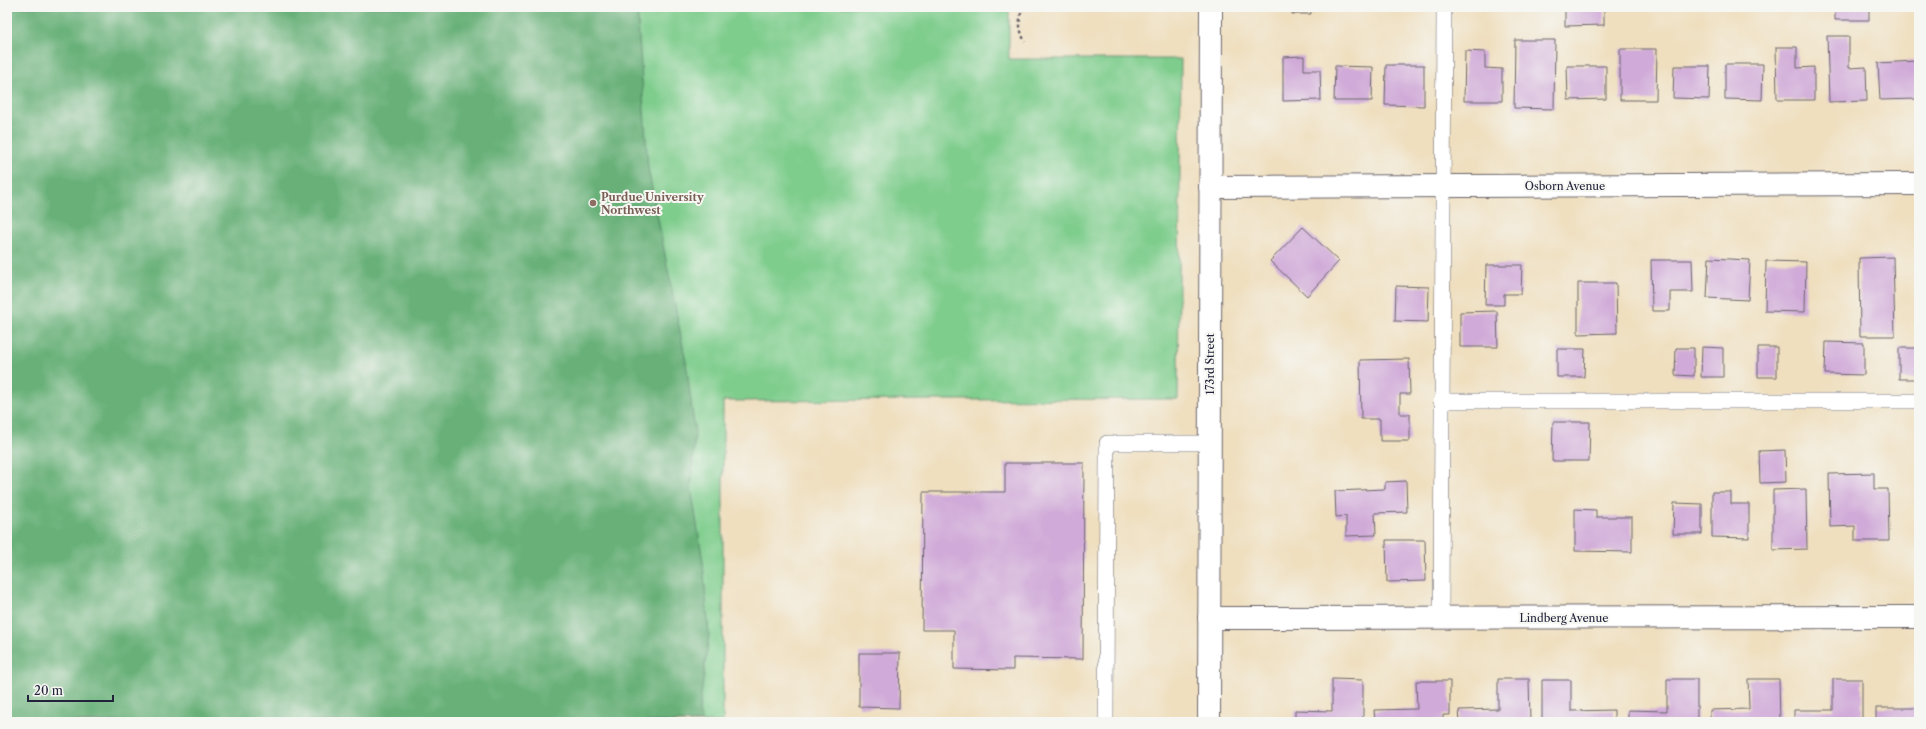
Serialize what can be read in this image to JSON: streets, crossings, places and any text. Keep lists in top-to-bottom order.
{
  "streets": {
    "street": ["Osborn Avenue", "173rd Street", "Lindberg Avenue"]
  },
  "crossings": [
    ["Osborn Avenue", "173rd Street"],
    ["173rd Street", "Lindberg Avenue"]
  ],
  "places": ["Purdue University Northwest"],
  "scale_bar": "20 m"
}
